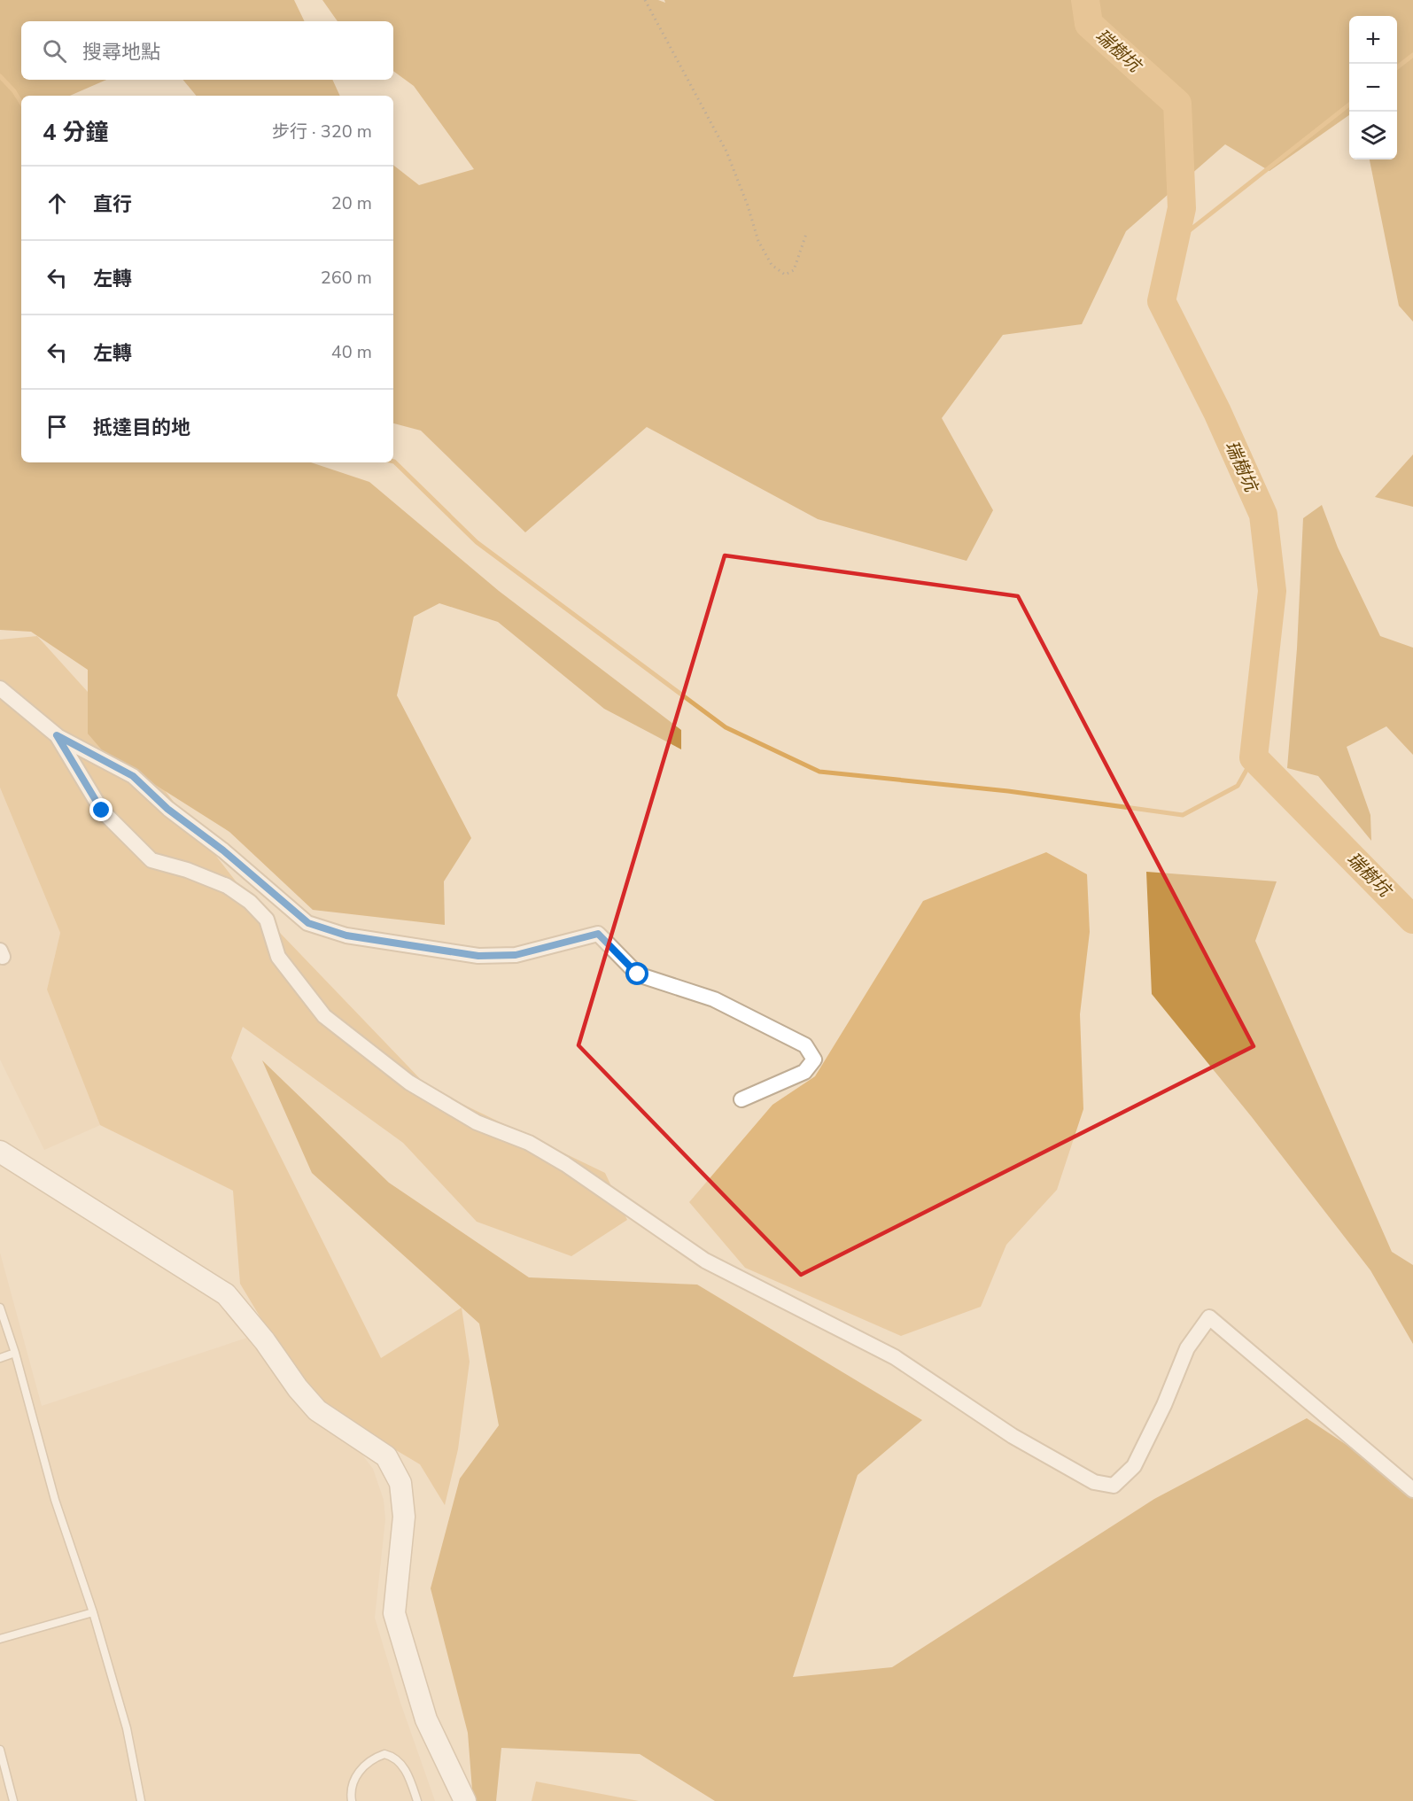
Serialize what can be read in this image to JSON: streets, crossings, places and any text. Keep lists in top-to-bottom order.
{
  "water": ["瑞樹坑"],
  "page": {
    "map_buttons": ["+", "−"],
    "search": "搜尋地點",
    "heading": ["4 分鐘", "步行 · 320 m"],
    "list": [
      ["直行", "20 m"],
      ["左轉", "260 m"],
      ["左轉", "40 m"],
      "抵達目的地"
    ]
  }
}
